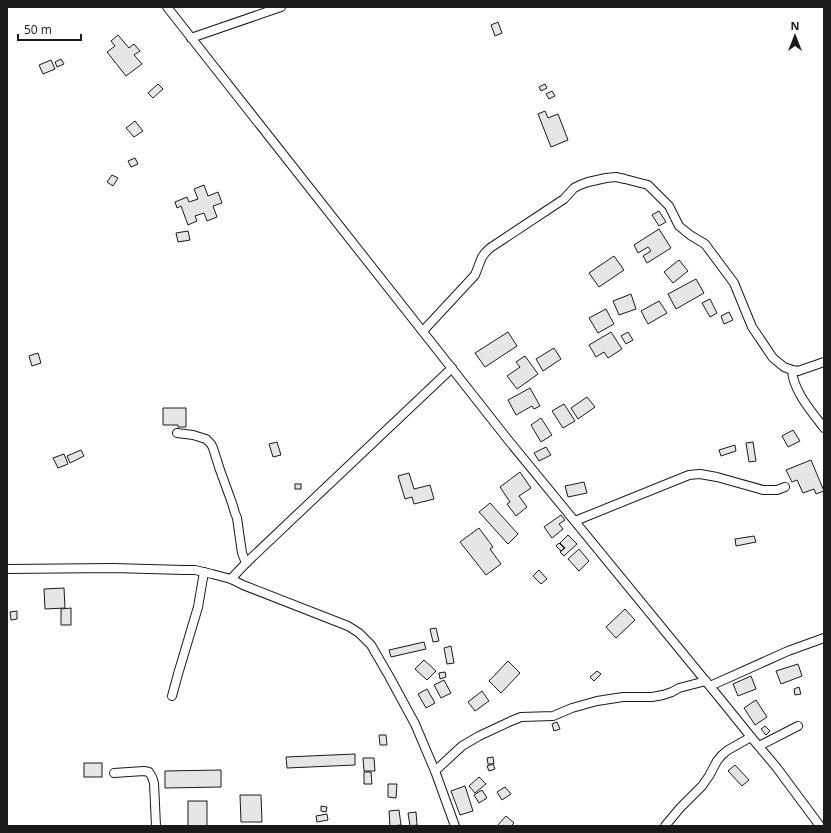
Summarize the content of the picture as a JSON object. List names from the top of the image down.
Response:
{
  "scale_bar": "50 m",
  "north": "top"
}
